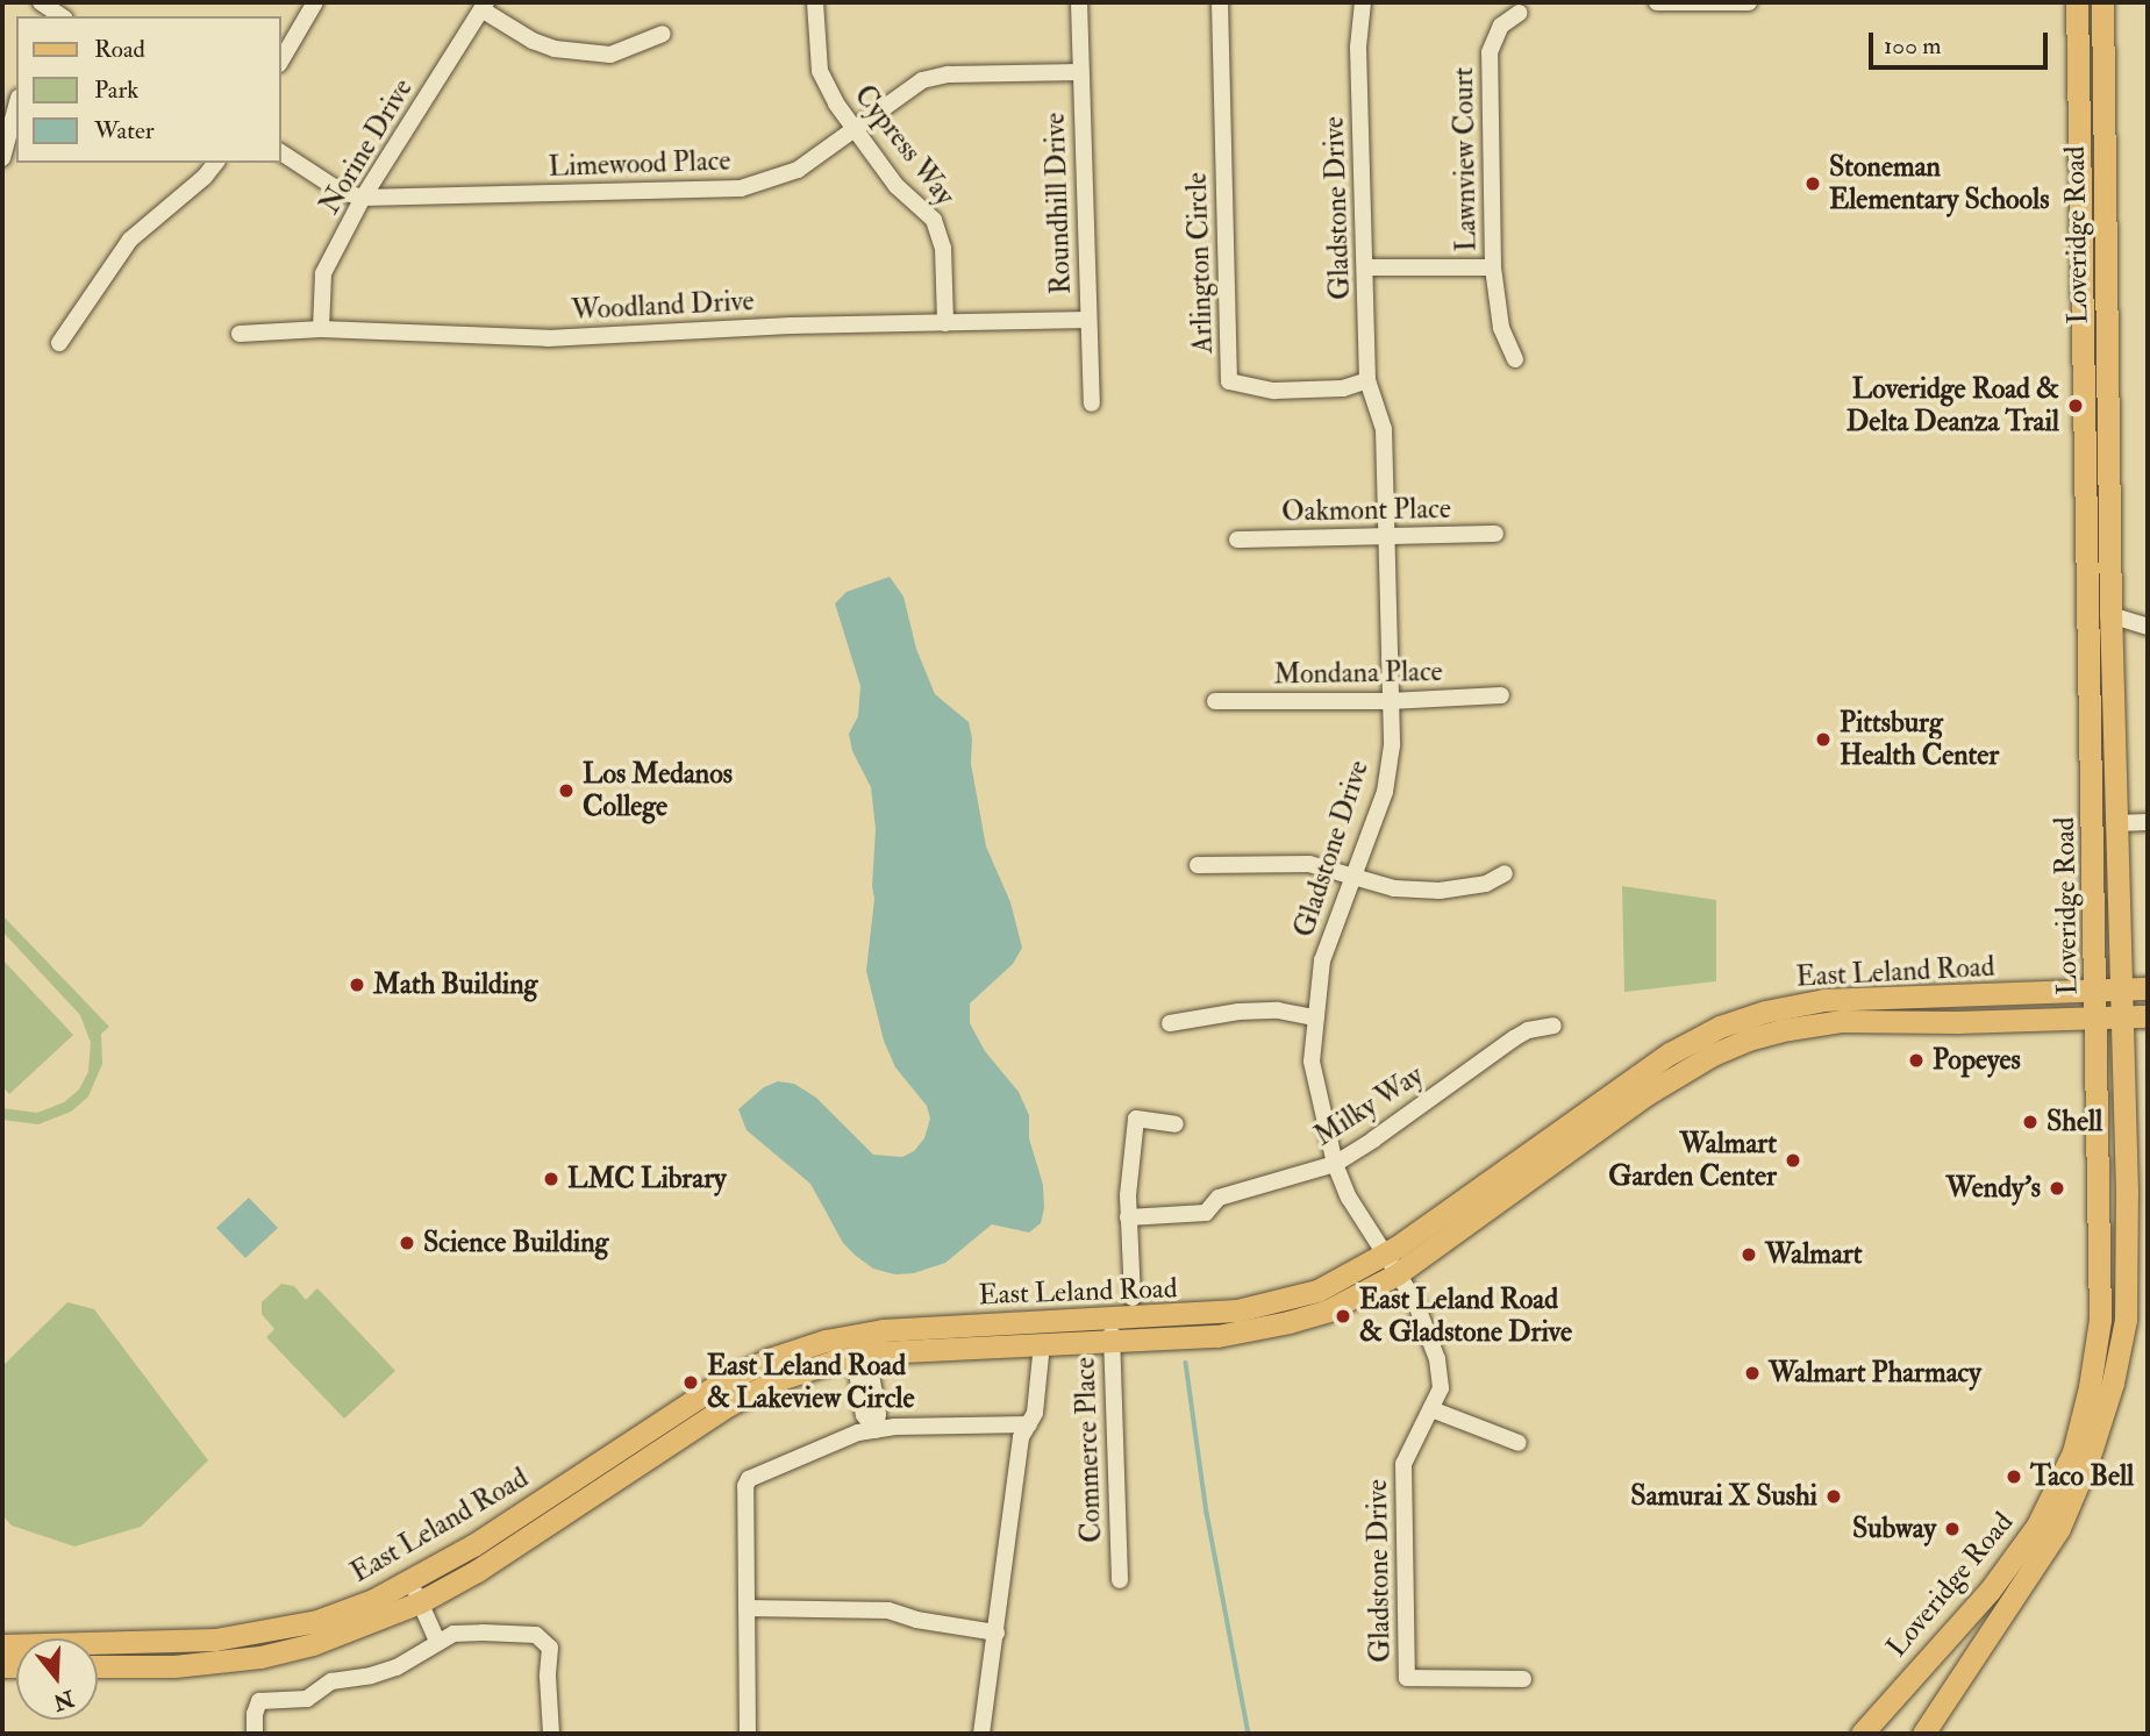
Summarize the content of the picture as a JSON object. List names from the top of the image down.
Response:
{
  "streets": {
    "main road": ["Loveridge Road", "East Leland Road"],
    "street": [
      "Cypress Way",
      "Norine Drive",
      "Lawnview Court",
      "Limewood Place",
      "Roundhill Drive",
      "Gladstone Drive",
      "Arlington Circle",
      "Woodland Drive",
      "Oakmont Place",
      "Mondana Place",
      "Milky Way",
      "Commerce Place"
    ]
  },
  "crossings": [
    ["Cypress Way", "Limewood Place"],
    ["Cypress Way", "Woodland Drive"],
    ["Norine Drive", "Limewood Place"],
    ["Norine Drive", "Woodland Drive"],
    ["Limewood Place", "Roundhill Drive"],
    ["Roundhill Drive", "Woodland Drive"],
    ["Gladstone Drive", "Arlington Circle"],
    ["Gladstone Drive", "Oakmont Place"],
    ["Gladstone Drive", "Mondana Place"],
    ["Gladstone Drive", "East Leland Road"],
    ["Gladstone Drive", "Milky Way"],
    ["Loveridge Road", "East Leland Road"],
    ["East Leland Road", "Commerce Place"]
  ],
  "places": [
    "Stoneman Elementary Schools",
    "Loveridge Road & Delta Deanza Trail",
    "Pittsburg Health Center",
    "Los Medanos College",
    "Math Building",
    "Popeyes",
    "Shell",
    "Walmart Garden Center",
    "LMC Library",
    "Wendy's",
    "Science Building",
    "Walmart",
    "East Leland Road & Gladstone Drive",
    "Walmart Pharmacy",
    "East Leland Road & Lakeview Circle",
    "Taco Bell",
    "Samurai X Sushi",
    "Subway"
  ],
  "legend": ["Road", "Park", "Water"],
  "scale_bar": "100 m",
  "north": "bottom"
}
